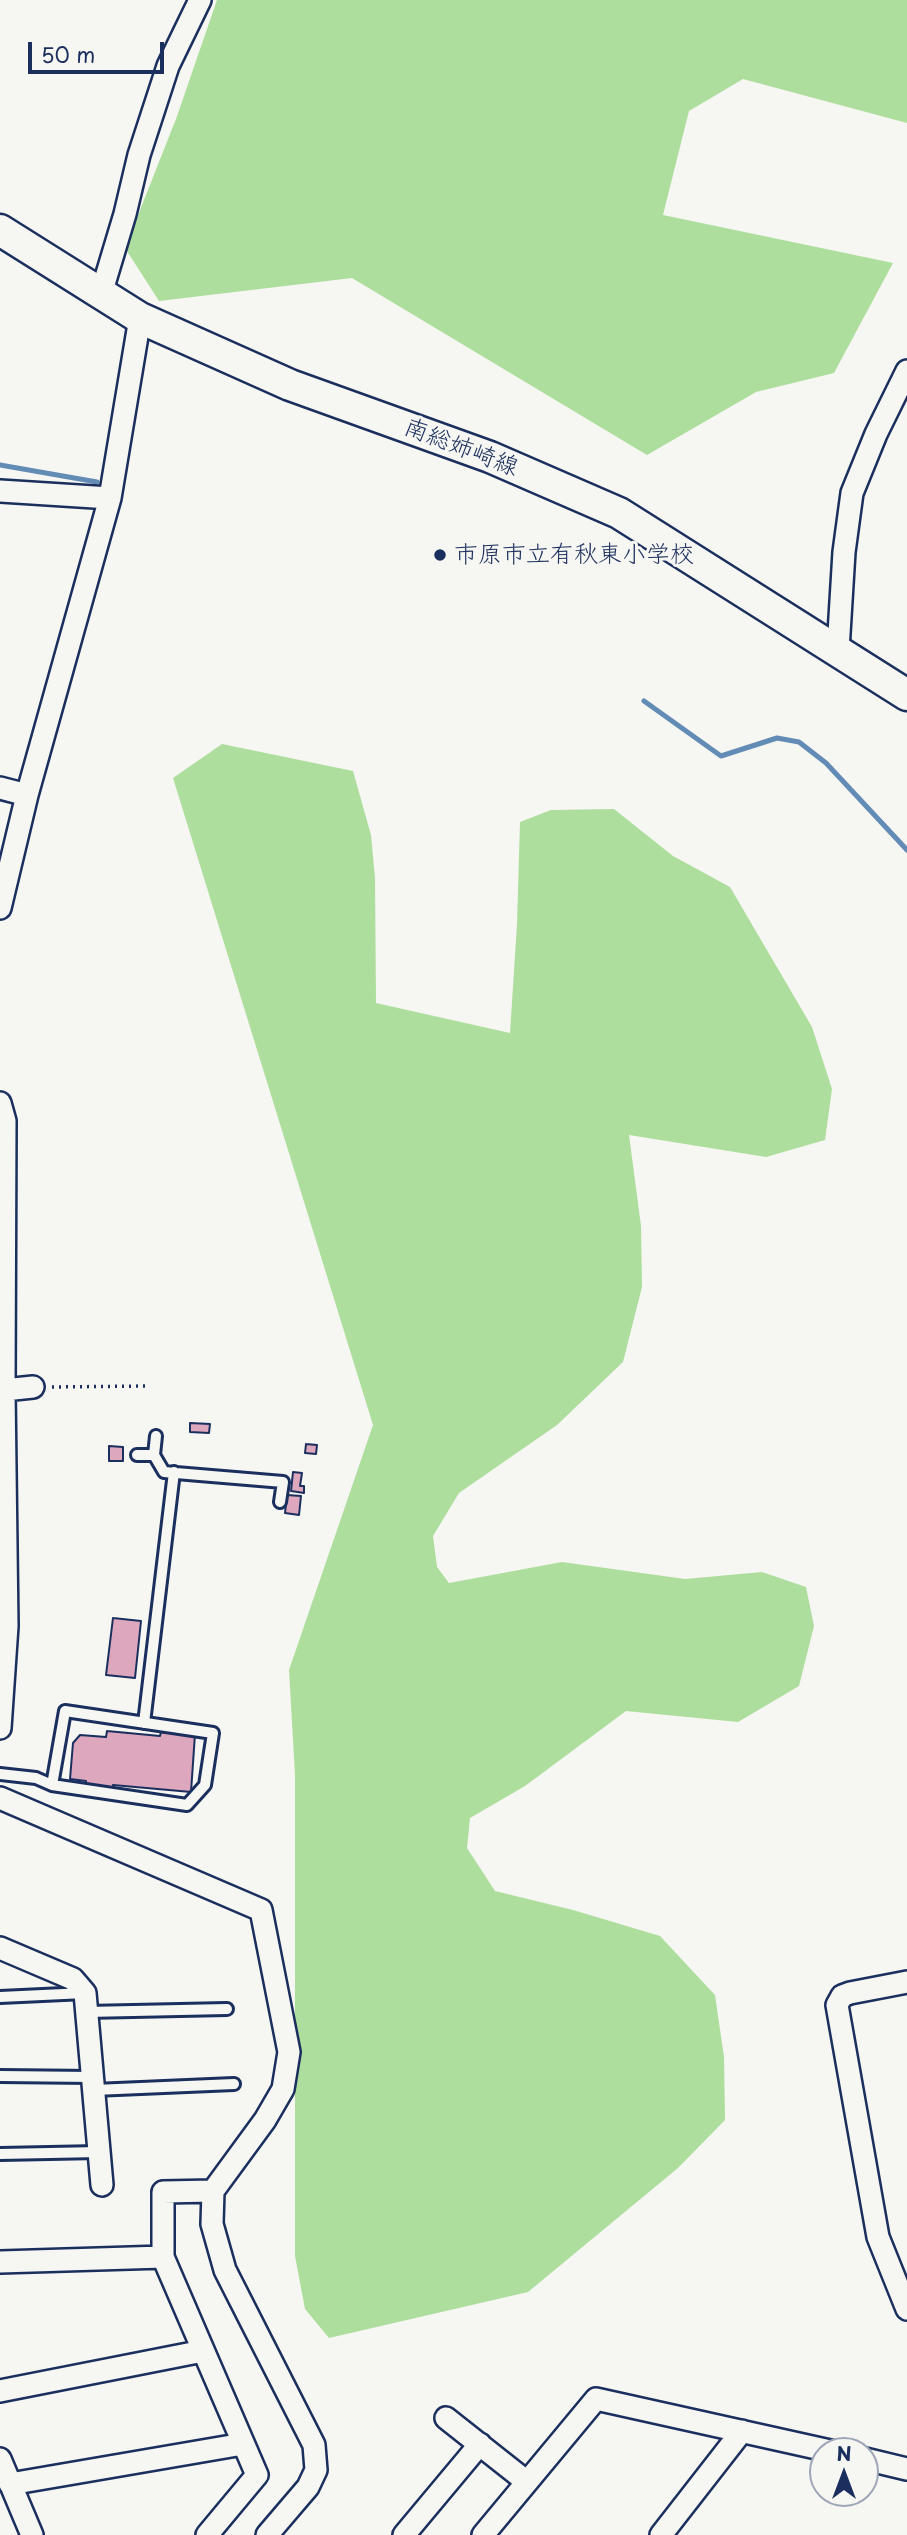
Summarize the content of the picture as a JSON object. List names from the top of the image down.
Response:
{
  "streets": {
    "main road": ["南総姉崎線"]
  },
  "places": ["市原市立有秋東小学校"],
  "scale_bar": "50 m",
  "north": "top"
}
